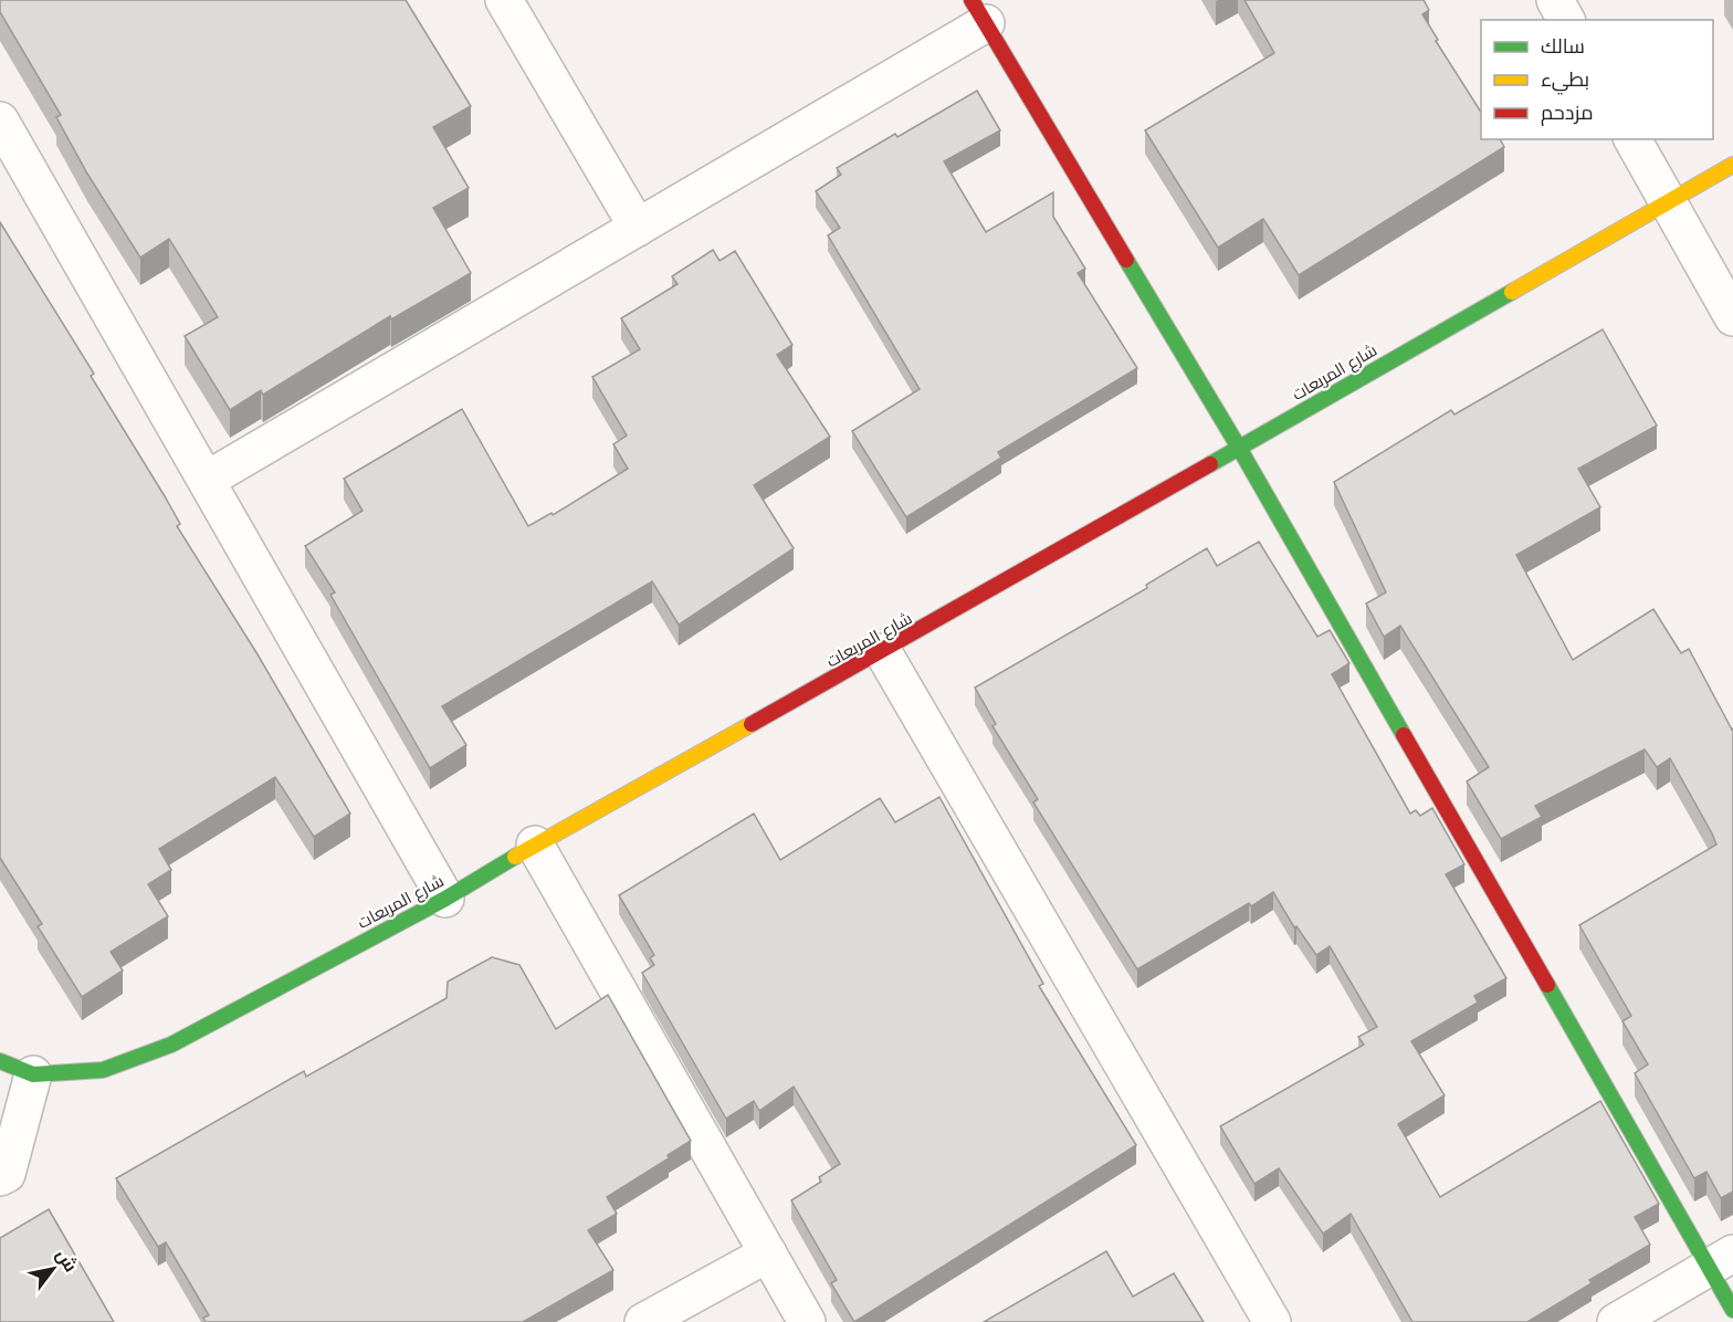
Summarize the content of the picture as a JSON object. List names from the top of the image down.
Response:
{
  "streets": {
    "street": ["شارع المربعات"]
  },
  "legend": ["سالك", "بطيء", "مزدحم"],
  "north": "top right"
}
